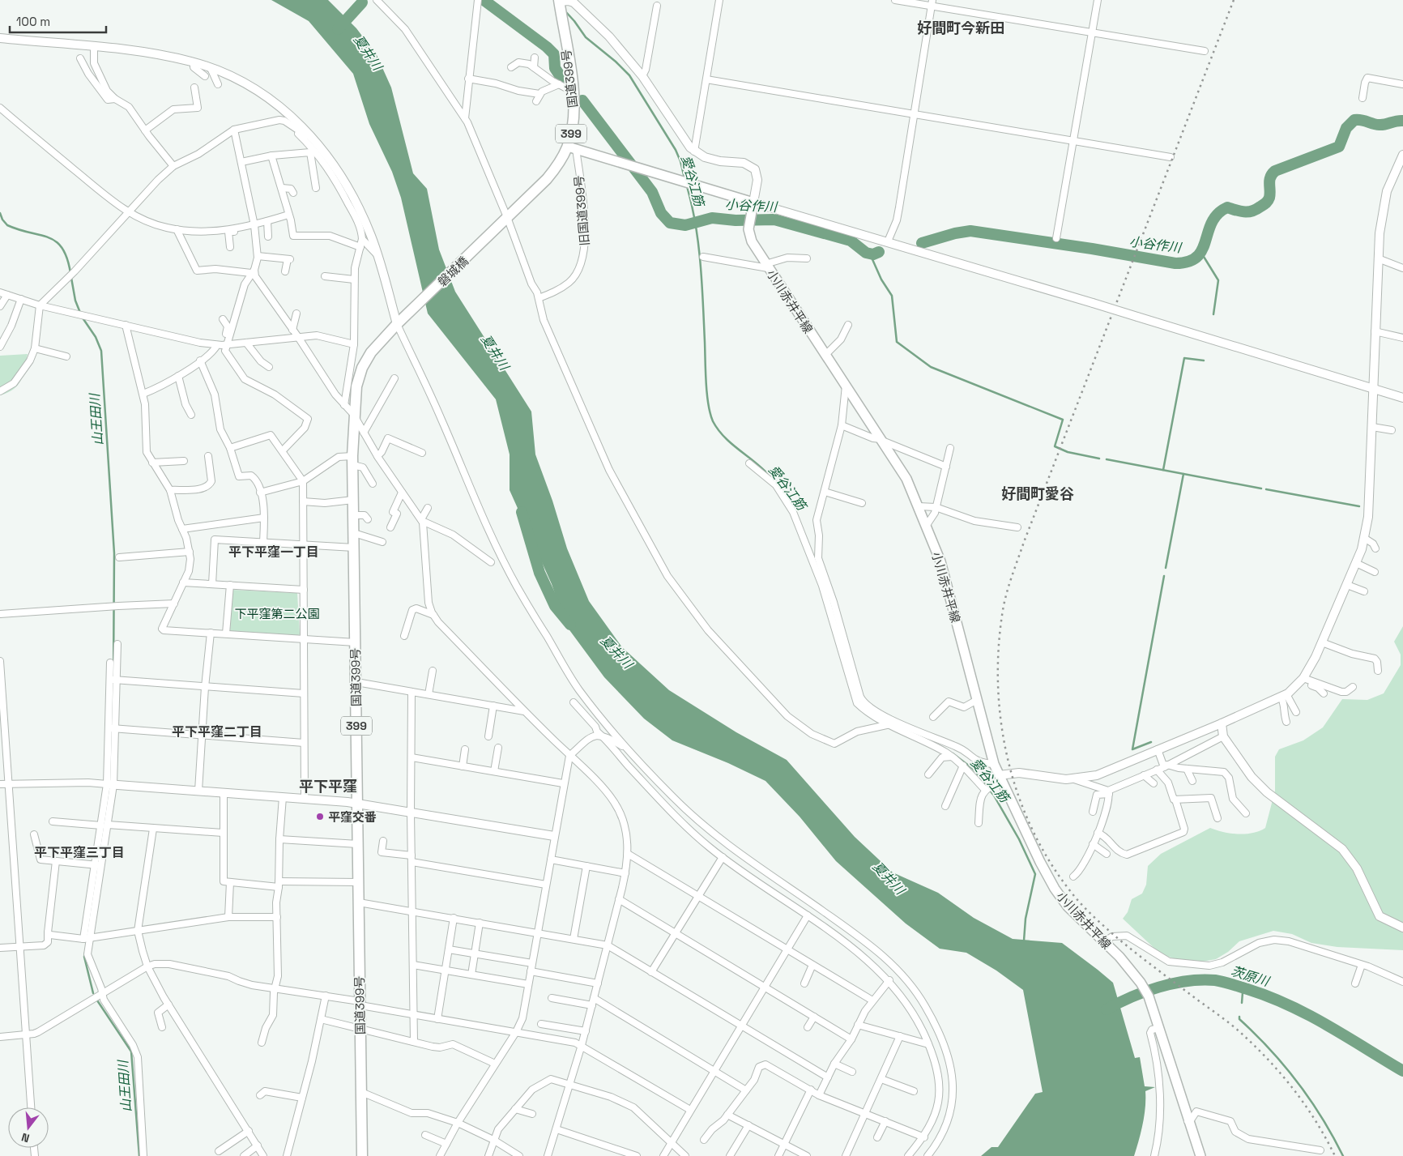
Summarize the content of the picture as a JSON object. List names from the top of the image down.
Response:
{
  "streets": {
    "highway": ["国道399号", "399", "磐城橋"],
    "main road": ["小川赤井平線"],
    "street": ["旧国道399号"]
  },
  "crossings": [
    ["国道399号", "旧国道399号"],
    ["国道399号", "磐城橋"]
  ],
  "districts": [
    "好間町今新田",
    "好間町愛谷",
    "平下平窪一丁目",
    "平下平窪二丁目",
    "平下平窪",
    "平下平窪三丁目"
  ],
  "water": [
    "夏井川",
    "愛谷江筋",
    "小谷作川",
    "山王田川",
    "茨原川"
  ],
  "parks": ["下平窪第二公園"],
  "places": ["平窪交番"],
  "scale_bar": "100 m",
  "north": "bottom"
}
